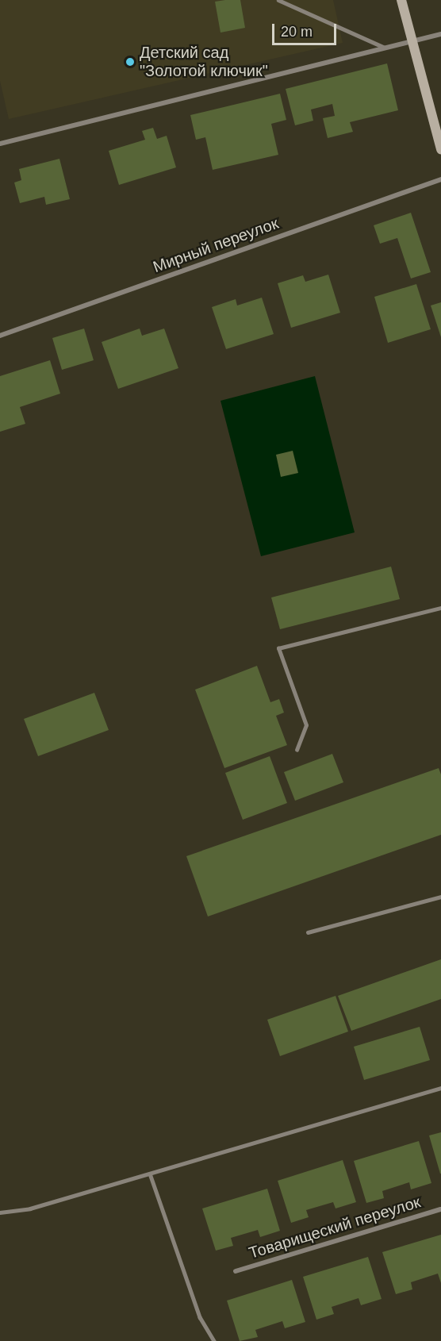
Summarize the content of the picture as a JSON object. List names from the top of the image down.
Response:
{
  "streets": {
    "street": ["Мирный переулок", "Товарищеский переулок"]
  },
  "places": ["Детский сад \"Золотой ключик\""],
  "scale_bar": "20 m"
}
